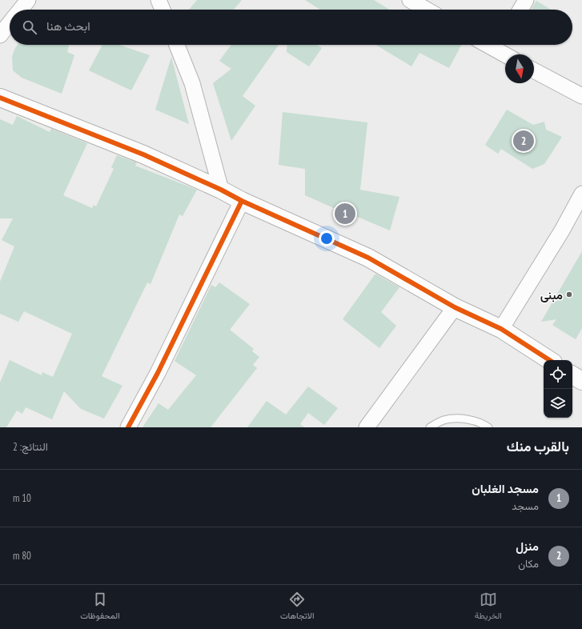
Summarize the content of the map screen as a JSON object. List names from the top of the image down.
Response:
{
  "places": ["مبنى"],
  "north": "bottom",
  "page": {
    "search": "ابحث هنا",
    "pins": ["2", "1"],
    "heading": ["بالقرب منك", "النتائج: 2"],
    "list": [
      {
        "mark": "1",
        "name": "مسجد الغلبان",
        "note": "مسجد",
        "value": "10 m"
      },
      {
        "mark": "2",
        "name": "منزل",
        "note": "مكان",
        "value": "80 m"
      }
    ],
    "nav": ["الخريطة", "الاتجاهات", "المحفوظات"]
  }
}
